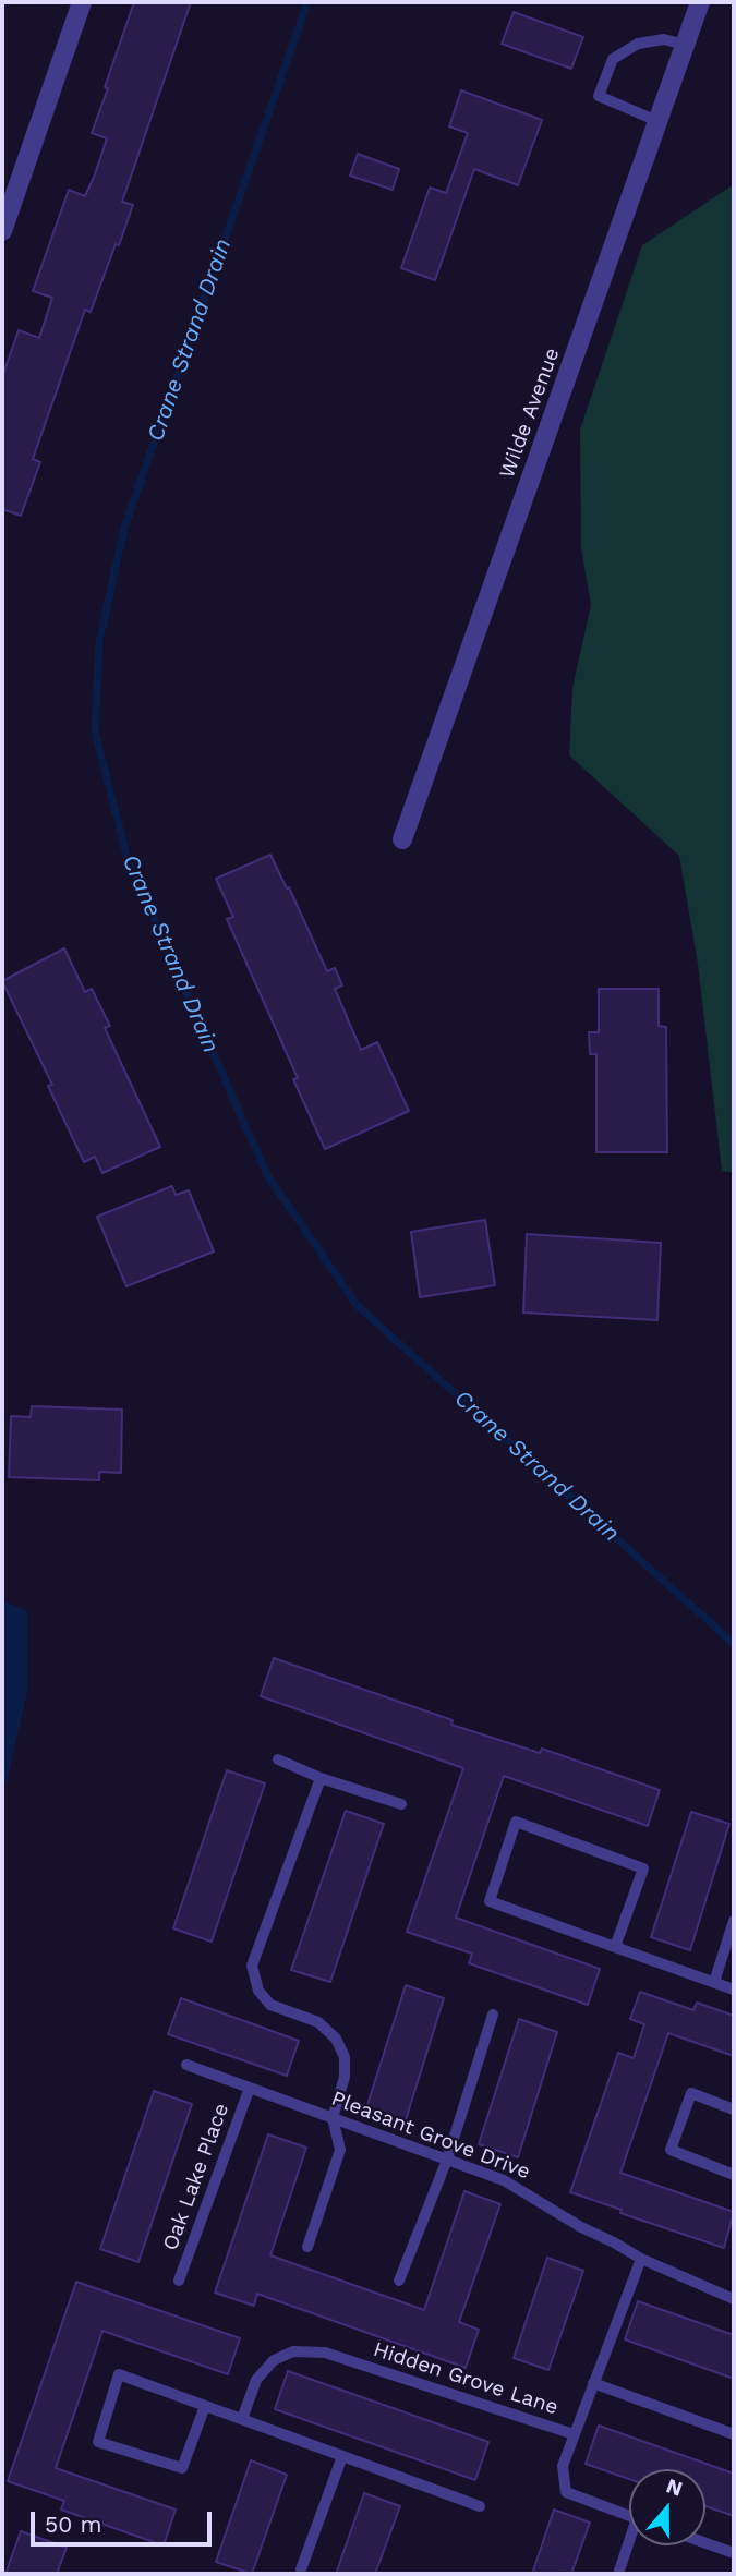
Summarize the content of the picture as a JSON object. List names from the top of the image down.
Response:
{
  "streets": {
    "street": ["Wilde Avenue"],
    "lane": ["Pleasant Grove Drive", "Oak Lake Place", "Hidden Grove Lane"]
  },
  "crossings": [
    ["Pleasant Grove Drive", "Oak Lake Place"],
    ["Pleasant Grove Drive", "Hidden Grove Lane"]
  ],
  "water": ["Crane Strand Drain"],
  "scale_bar": "50 m",
  "north": "top"
}
